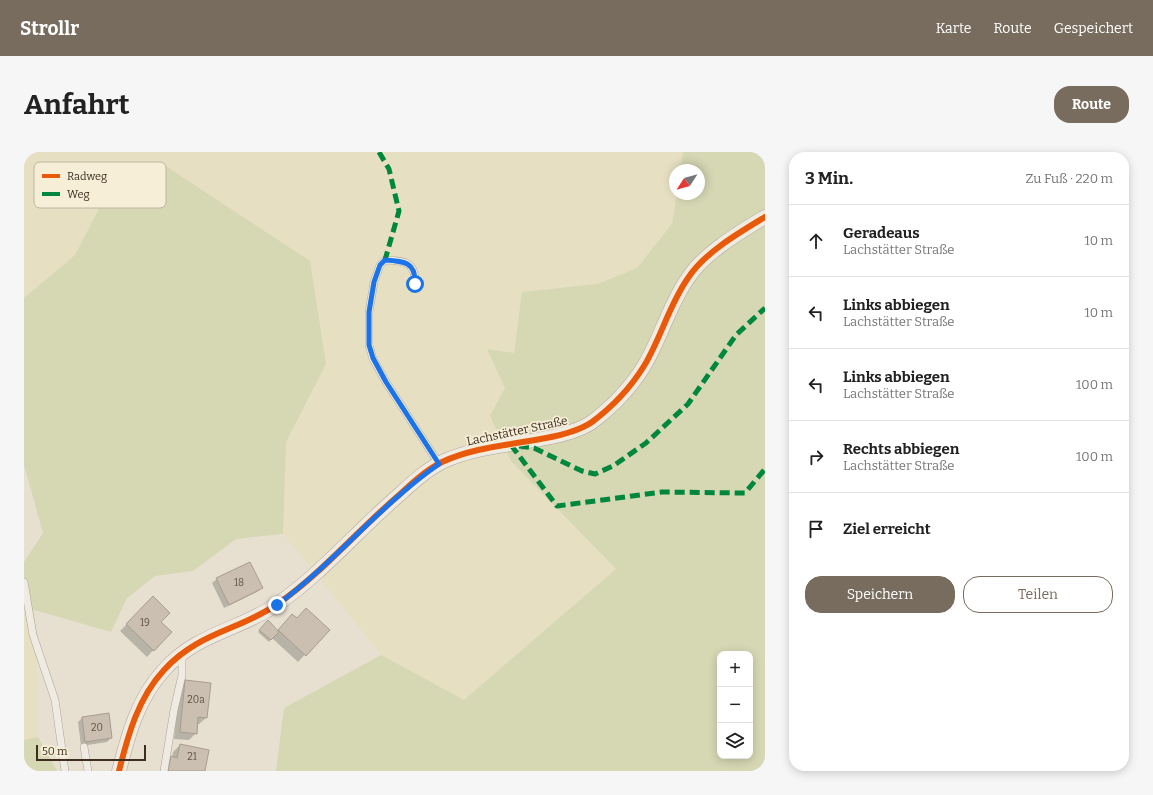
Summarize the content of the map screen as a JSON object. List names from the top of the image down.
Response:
{
  "streets": {
    "street": ["Lachstätter Straße"]
  },
  "house_numbers": [
    "18",
    "19",
    "20a",
    "20",
    "21"
  ],
  "legend": ["Radweg", "Weg"],
  "scale_bar": "50 m",
  "north": "bottom left",
  "page": {
    "header": "Strollr",
    "nav": ["Karte", "Route", "Gespeichert"],
    "buttons": [
      "Route",
      ["Speichern", "Teilen"]
    ],
    "title": "Anfahrt",
    "heading": ["3 Min.", "Zu Fuß · 220 m"],
    "list": [
      ["Geradeaus", "Lachstätter Straße", "10 m"],
      ["Links abbiegen", "Lachstätter Straße", "10 m"],
      ["Links abbiegen", "Lachstätter Straße", "100 m"],
      ["Rechts abbiegen", "Lachstätter Straße", "100 m"],
      "Ziel erreicht"
    ],
    "map_buttons": ["+", "−"],
    "scale": "50 m"
  }
}
